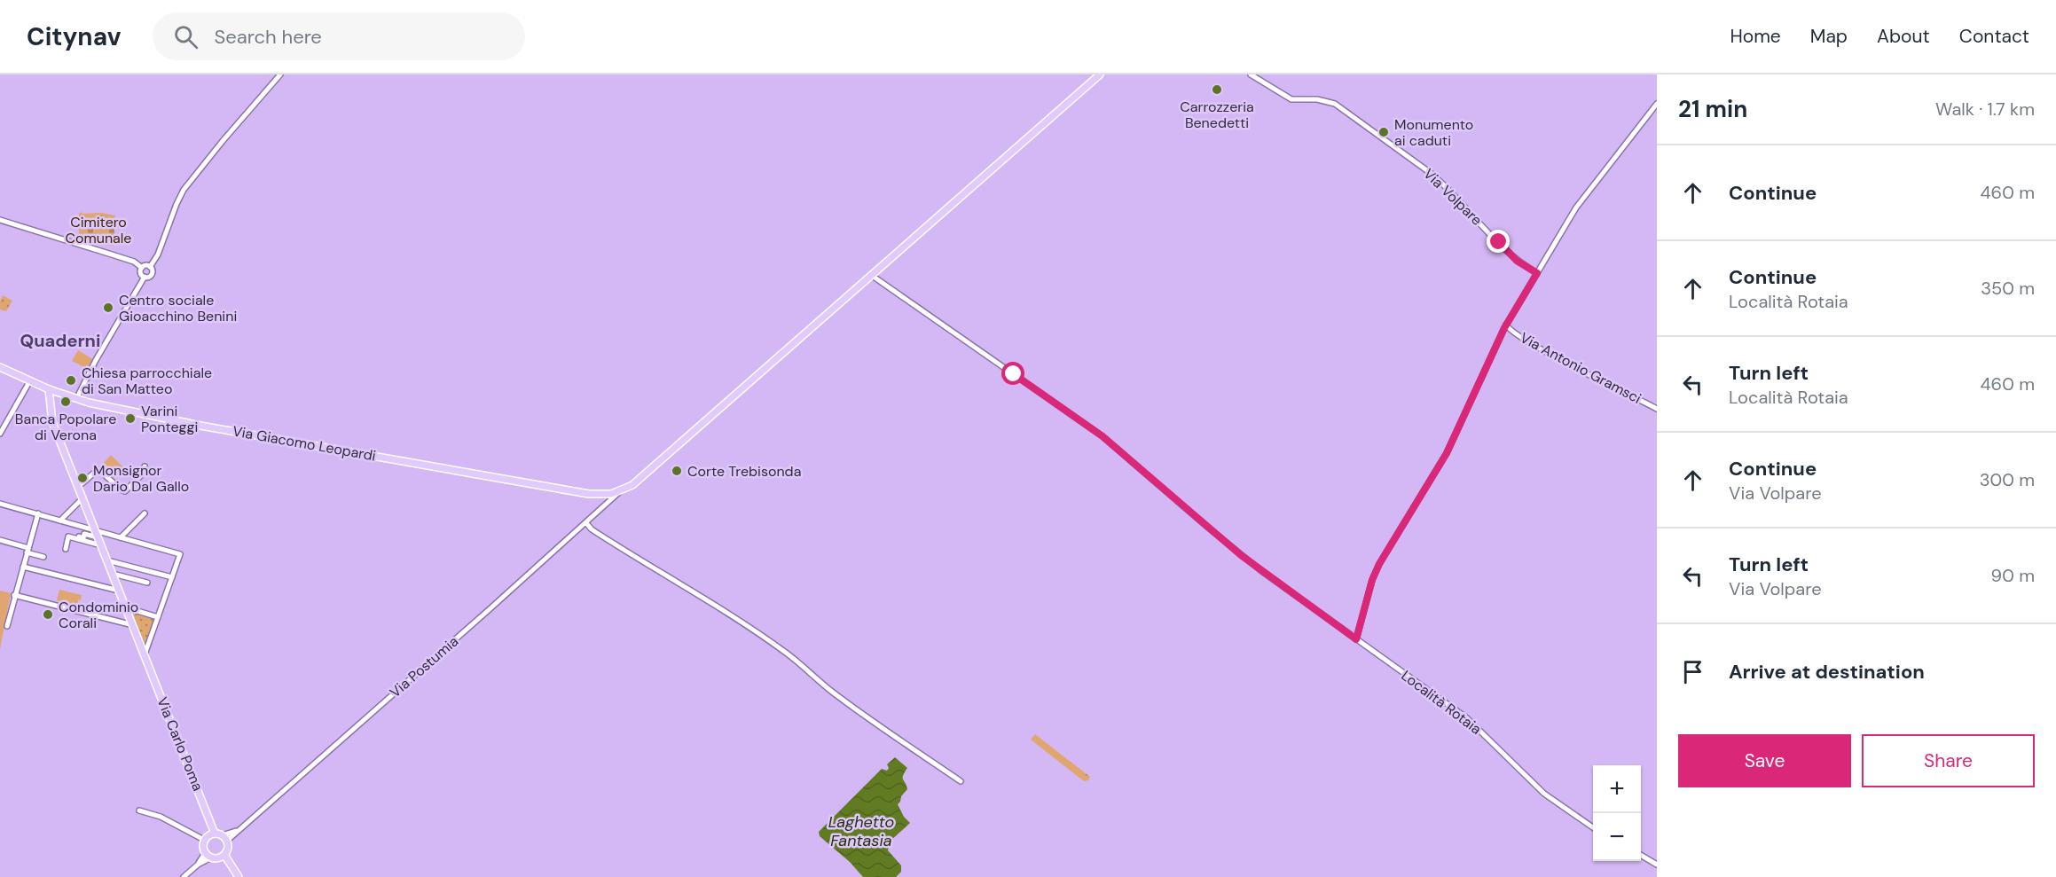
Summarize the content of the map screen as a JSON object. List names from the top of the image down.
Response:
{
  "streets": {
    "main road": ["Via Giacomo Leopardi", "Via Carlo Poma"],
    "street": [
      "Via Volpare",
      "Via Antonio Gramsci",
      "Via Postumia",
      "Località Rotaia"
    ]
  },
  "crossings": [
    ["Via Giacomo Leopardi", "Via Postumia"],
    ["Via Giacomo Leopardi", "Via Carlo Poma"],
    ["Via Postumia", "Via Carlo Poma"]
  ],
  "districts": ["Quaderni"],
  "water": ["Laghetto Fantasia"],
  "parks": ["Cimitero Comunale"],
  "places": [
    "Carrozzeria Benedetti",
    "Monumento ai caduti",
    "Centro sociale Gioacchino Benini",
    "Chiesa parrocchiale di San Matteo",
    "Banca Popolare di Verona",
    "Varini Ponteggi",
    "Corte Trebisonda",
    "Monsignor Dario Dal Gallo",
    "Condominio Corali"
  ],
  "page": {
    "header": "Citynav",
    "search": "Search here",
    "nav": [
      "Home",
      "Map",
      "About",
      "Contact"
    ],
    "heading": ["21 min", "Walk · 1.7 km"],
    "list": [
      ["Continue", "460 m"],
      ["Continue", "Località Rotaia", "350 m"],
      ["Turn left", "Località Rotaia", "460 m"],
      ["Continue", "Via Volpare", "300 m"],
      ["Turn left", "Via Volpare", "90 m"],
      "Arrive at destination"
    ],
    "buttons": ["Save", "Share"],
    "map_buttons": ["+", "−"]
  }
}
